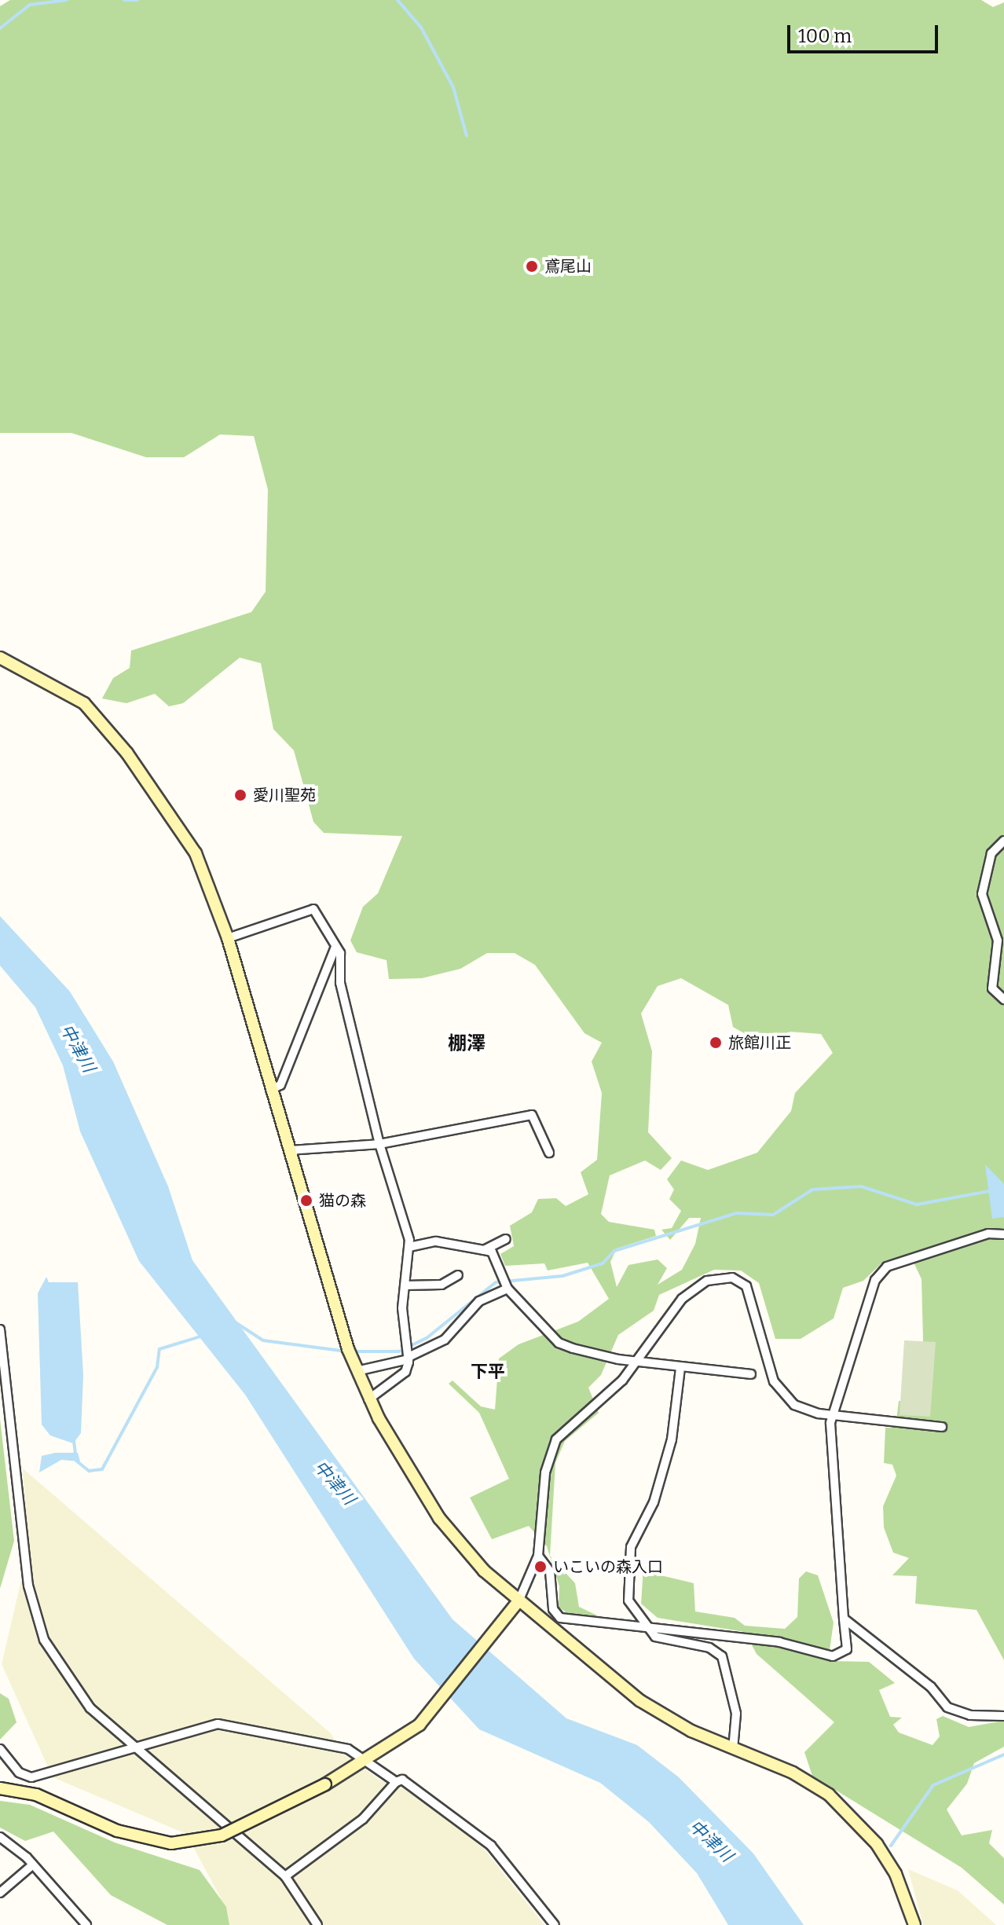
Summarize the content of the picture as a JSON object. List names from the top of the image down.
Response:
{
  "districts": ["棚澤", "下平"],
  "water": ["中津川"],
  "places": [
    "鳶尾山",
    "愛川聖苑",
    "旅館川正",
    "猫の森",
    "いこいの森入口"
  ],
  "scale_bar": "100 m"
}
